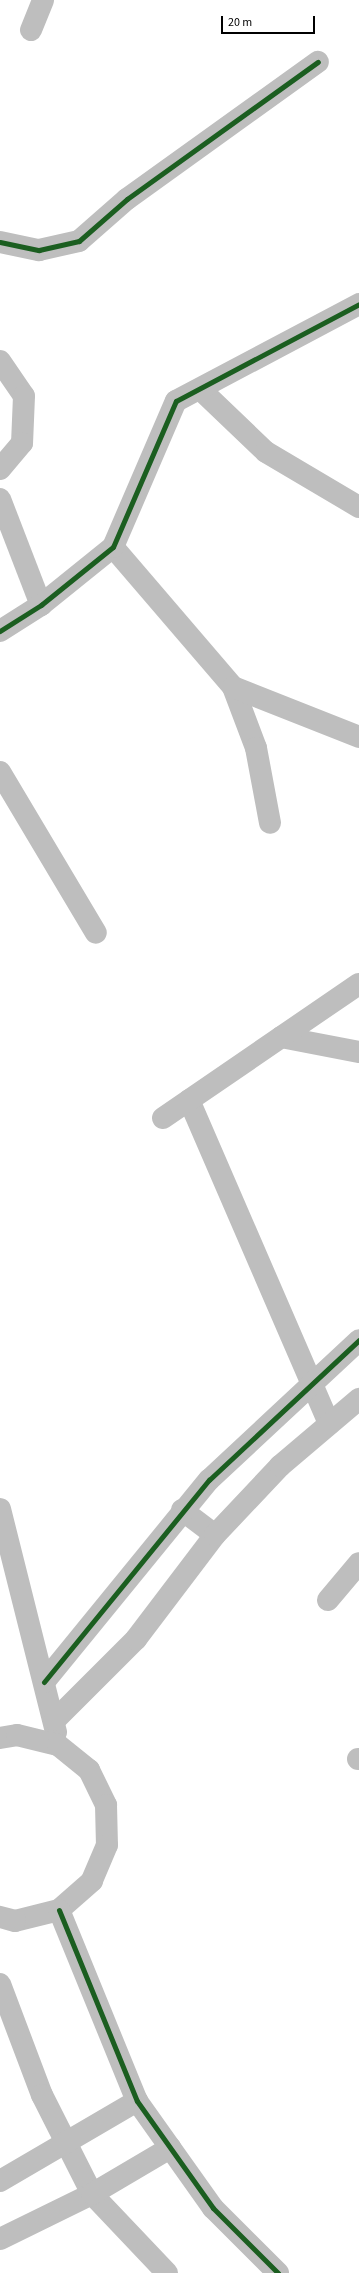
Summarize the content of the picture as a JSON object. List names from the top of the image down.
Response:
{
  "scale_bar": "20 m"
}
